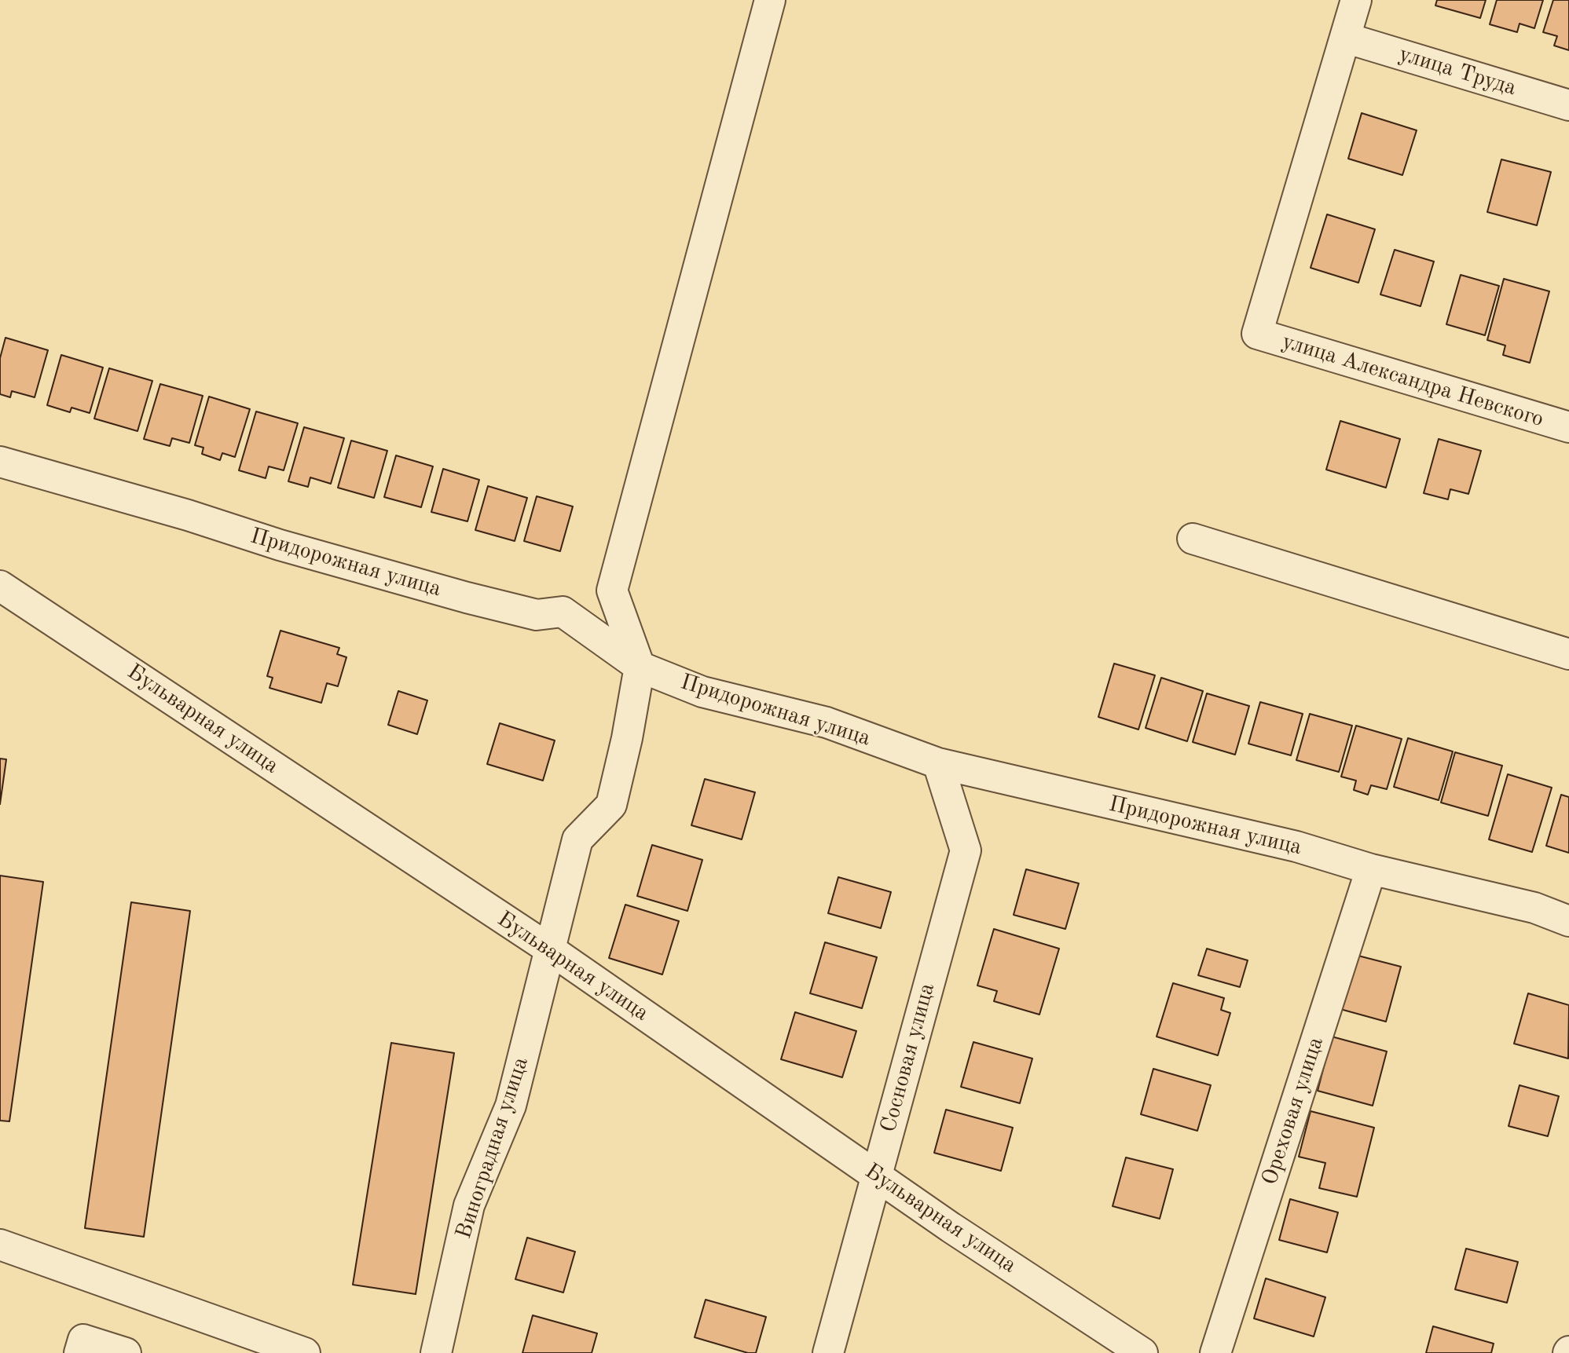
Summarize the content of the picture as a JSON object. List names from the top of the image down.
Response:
{
  "streets": {
    "street": [
      "улица Труда",
      "улица Александра Невского",
      "Придорожная улица",
      "Бульварная улица",
      "Сосновая улица",
      "Ореховая улица",
      "Виноградная улица"
    ]
  },
  "crossings": [
    ["улица Труда", "улица Александра Невского"],
    ["Придорожная улица", "Сосновая улица"],
    ["Придорожная улица", "Ореховая улица"],
    ["Придорожная улица", "Виноградная улица"],
    ["Бульварная улица", "Сосновая улица"],
    ["Бульварная улица", "Виноградная улица"]
  ]
}
